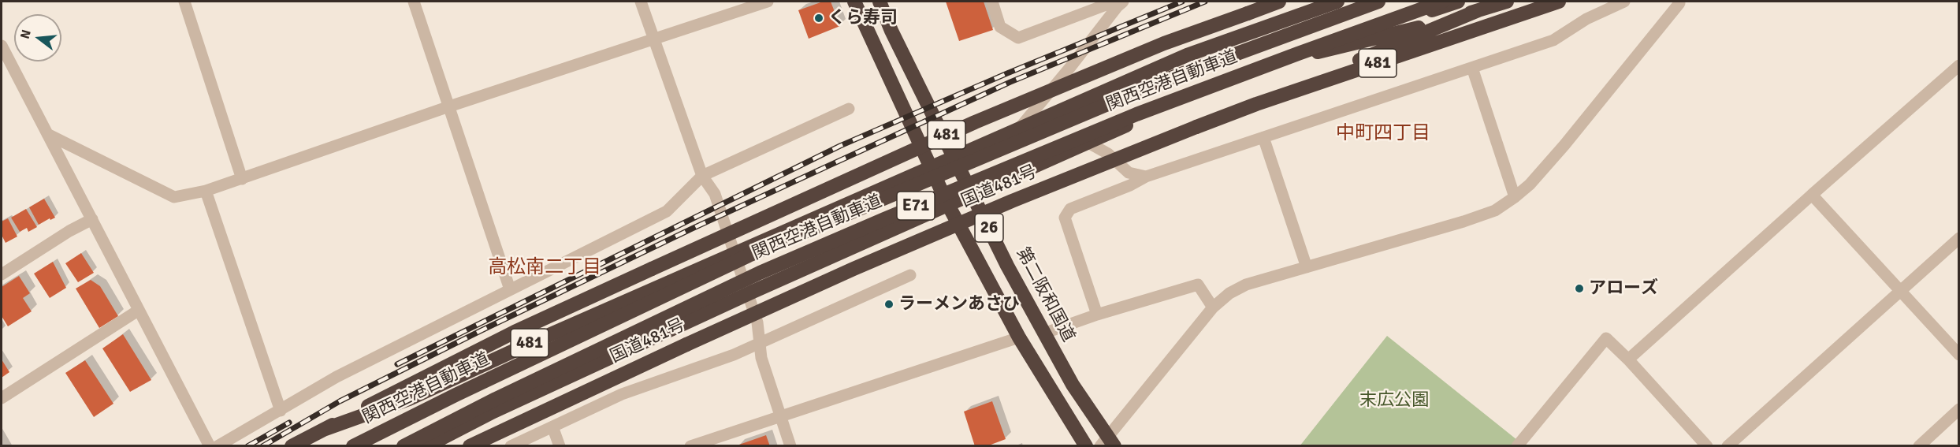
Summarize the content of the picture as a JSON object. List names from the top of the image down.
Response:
{
  "streets": {
    "highway": [
      "481",
      "関西空港自動車道",
      "国道481号",
      "E71",
      "26",
      "第二阪和国道"
    ]
  },
  "crossings": [
    ["481", "26"],
    ["481", "第二阪和国道"]
  ],
  "districts": ["中町四丁目", "高松南二丁目"],
  "parks": ["末広公園"],
  "places": ["くら寿司", "アローズ", "ラーメンあさひ"],
  "north": "left"
}
